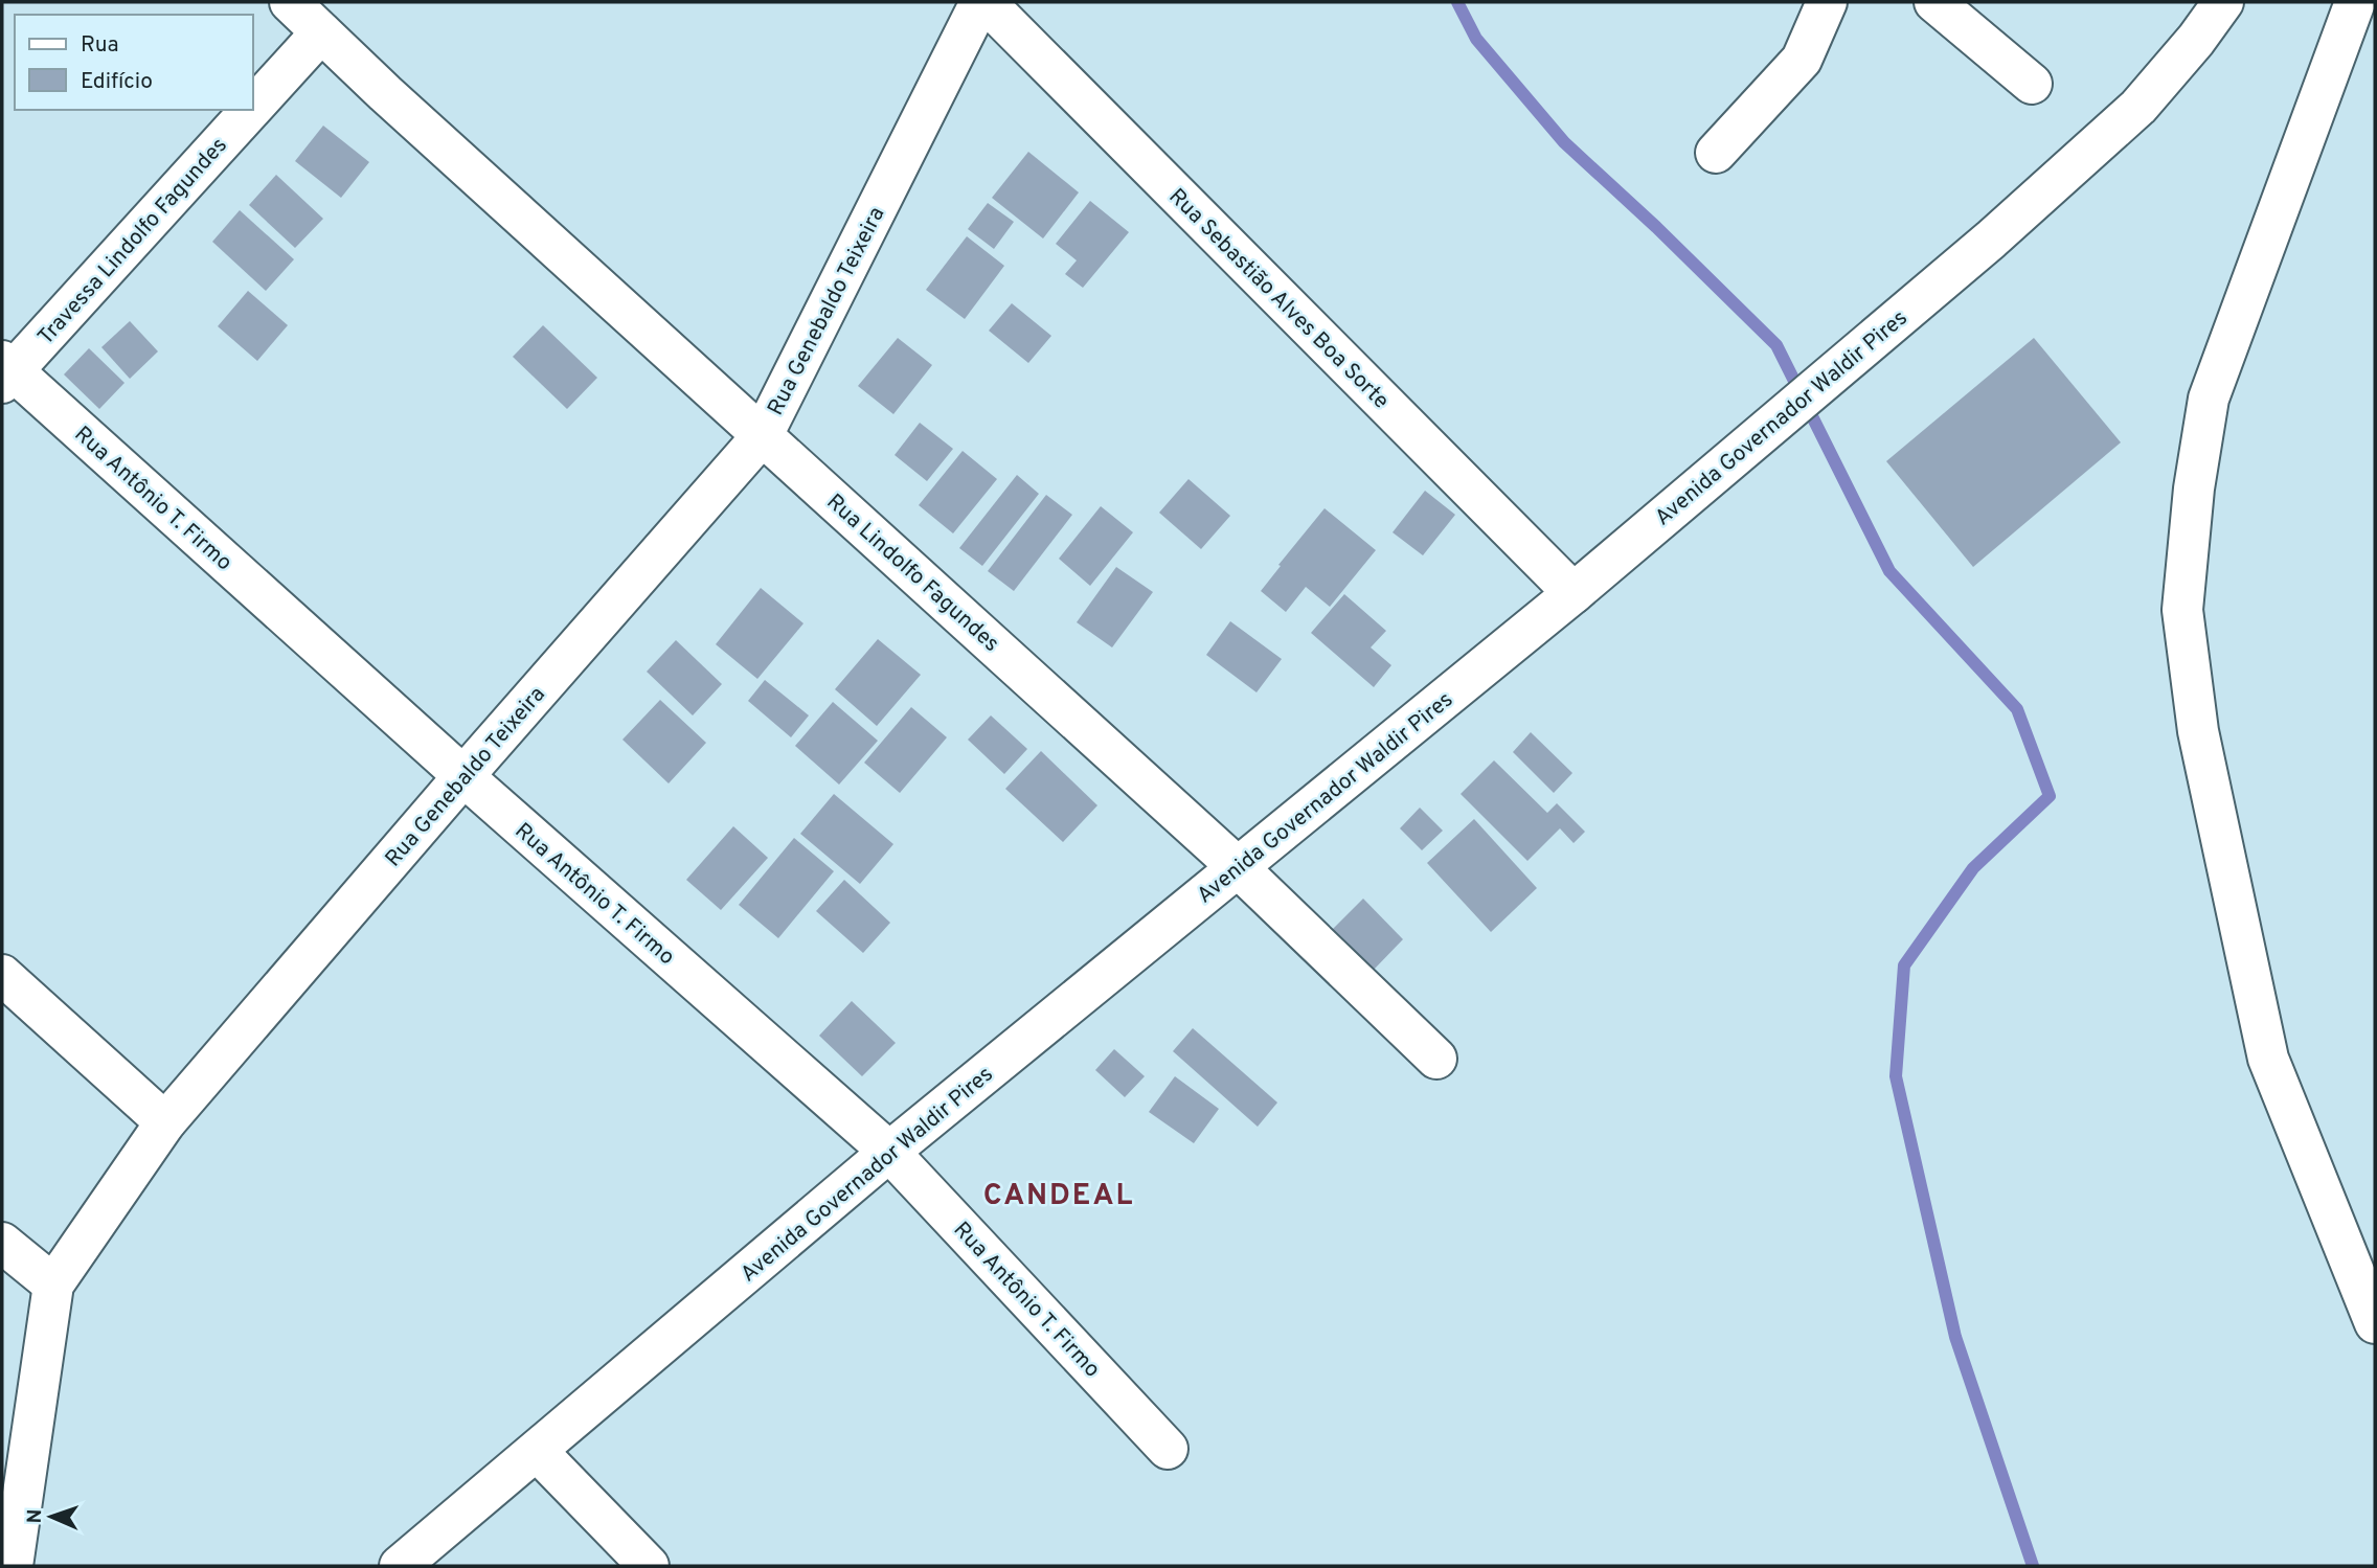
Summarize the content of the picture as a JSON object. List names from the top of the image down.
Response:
{
  "streets": {
    "street": [
      "Travessa Lindolfo Fagundes",
      "Rua Sebastião Alves Boa Sorte",
      "Rua Genebaldo Teixeira",
      "Avenida Governador Waldir Pires",
      "Rua Antônio T. Firmo",
      "Rua Lindolfo Fagundes"
    ]
  },
  "crossings": [
    ["Travessa Lindolfo Fagundes", "Rua Antônio T. Firmo"],
    ["Travessa Lindolfo Fagundes", "Rua Lindolfo Fagundes"],
    ["Rua Sebastião Alves Boa Sorte", "Rua Genebaldo Teixeira"],
    ["Rua Sebastião Alves Boa Sorte", "Avenida Governador Waldir Pires"],
    ["Rua Genebaldo Teixeira", "Rua Antônio T. Firmo"],
    ["Rua Genebaldo Teixeira", "Rua Lindolfo Fagundes"],
    ["Avenida Governador Waldir Pires", "Rua Antônio T. Firmo"],
    ["Avenida Governador Waldir Pires", "Rua Lindolfo Fagundes"]
  ],
  "districts": ["CANDEAL"],
  "legend": ["Rua", "Edifício"],
  "north": "left"
}
